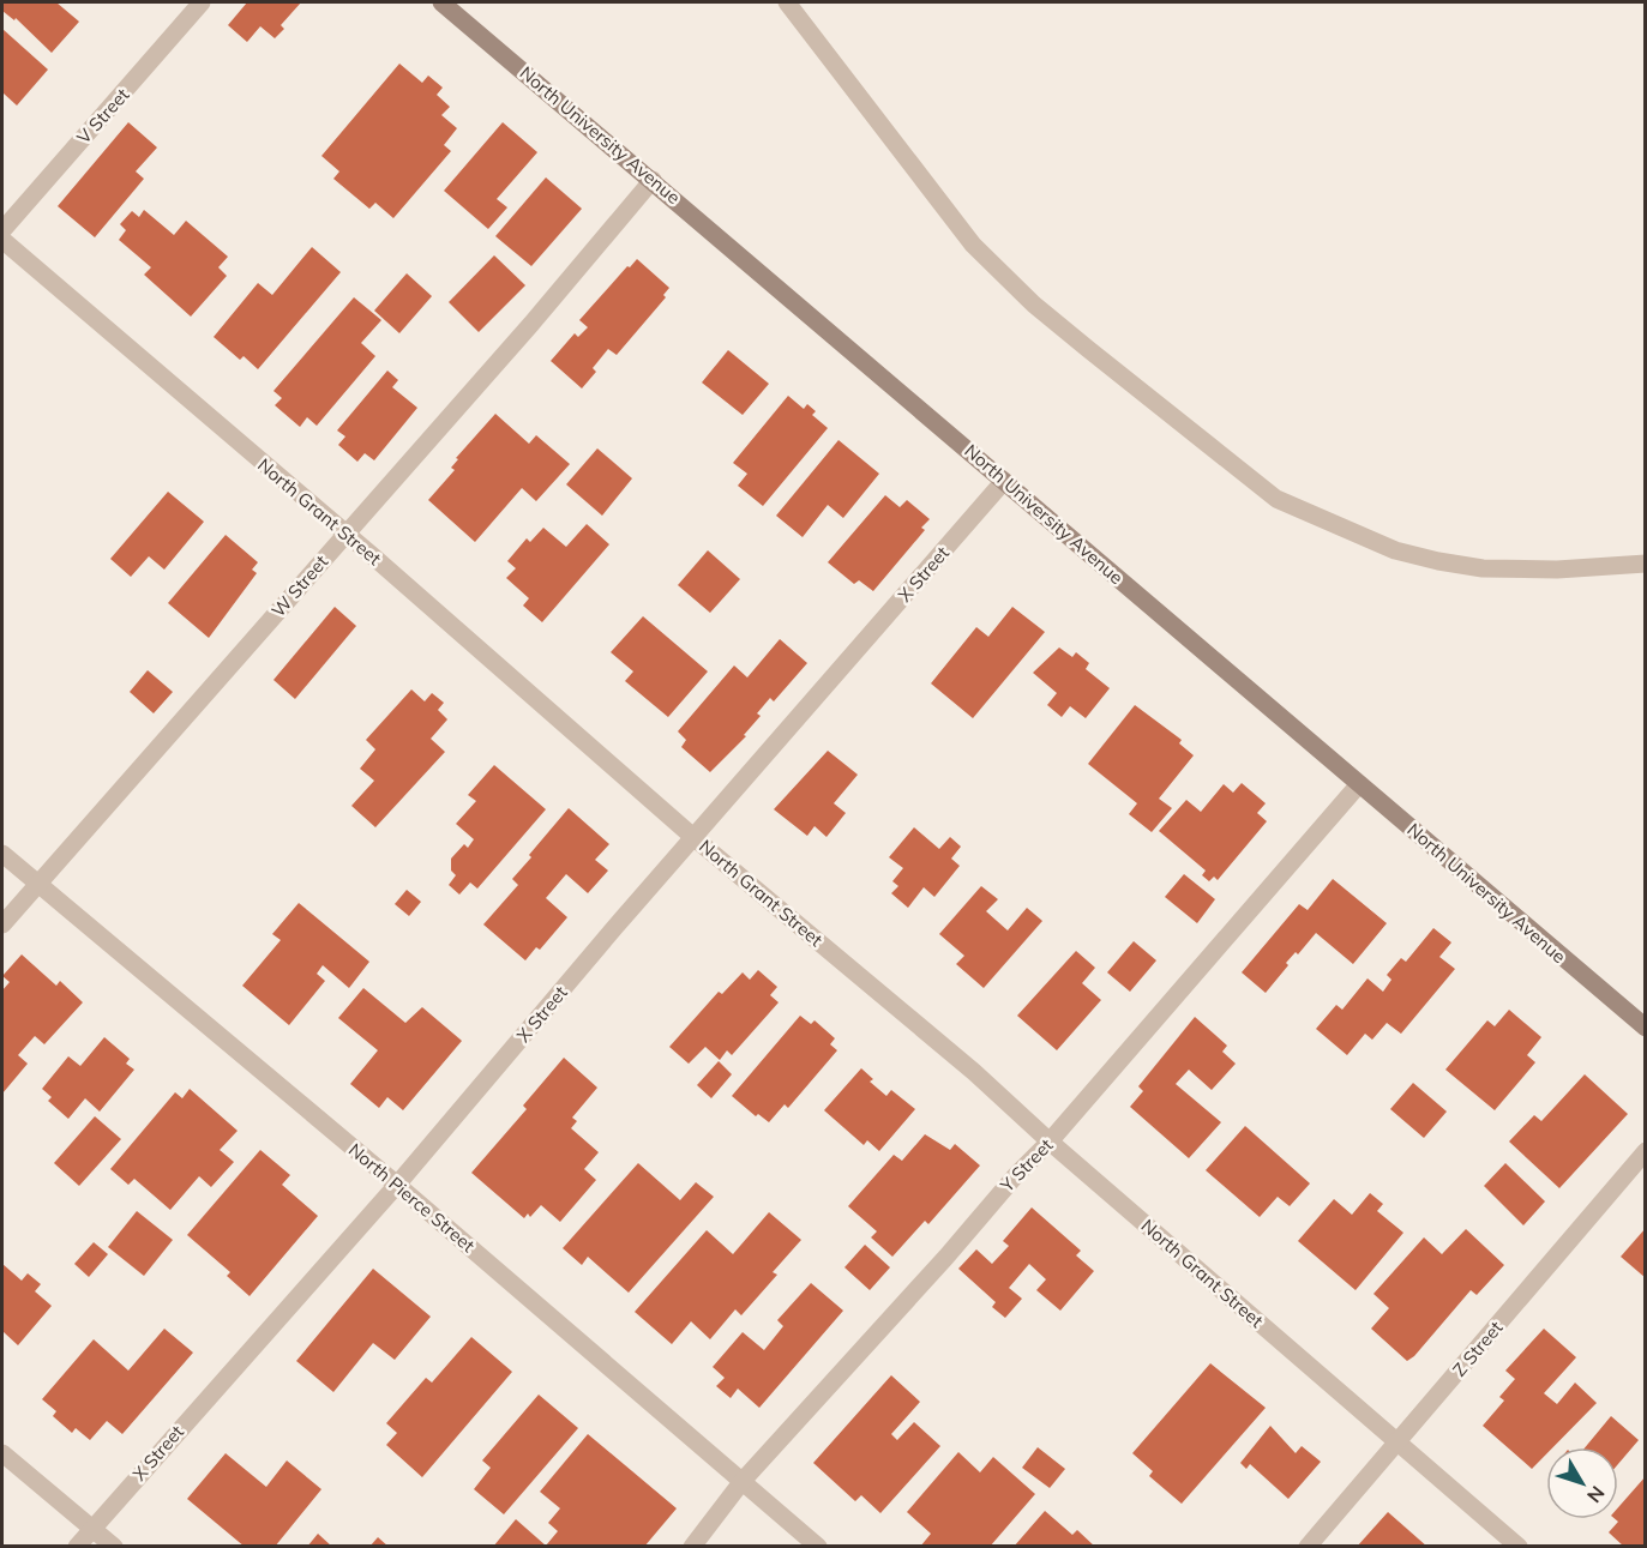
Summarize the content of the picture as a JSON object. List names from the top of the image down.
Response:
{
  "streets": {
    "street": [
      "V Street",
      "North University Avenue",
      "North Grant Street",
      "X Street",
      "W Street",
      "Y Street",
      "North Pierce Street",
      "Z Street"
    ]
  },
  "crossings": [
    ["North University Avenue", "X Street"],
    ["North University Avenue", "W Street"],
    ["North University Avenue", "Y Street"],
    ["North Grant Street", "X Street"],
    ["North Grant Street", "W Street"],
    ["North Grant Street", "Y Street"],
    ["North Grant Street", "Z Street"],
    ["X Street", "North Pierce Street"],
    ["W Street", "North Pierce Street"],
    ["Y Street", "North Pierce Street"]
  ],
  "north": "bottom right"
}
